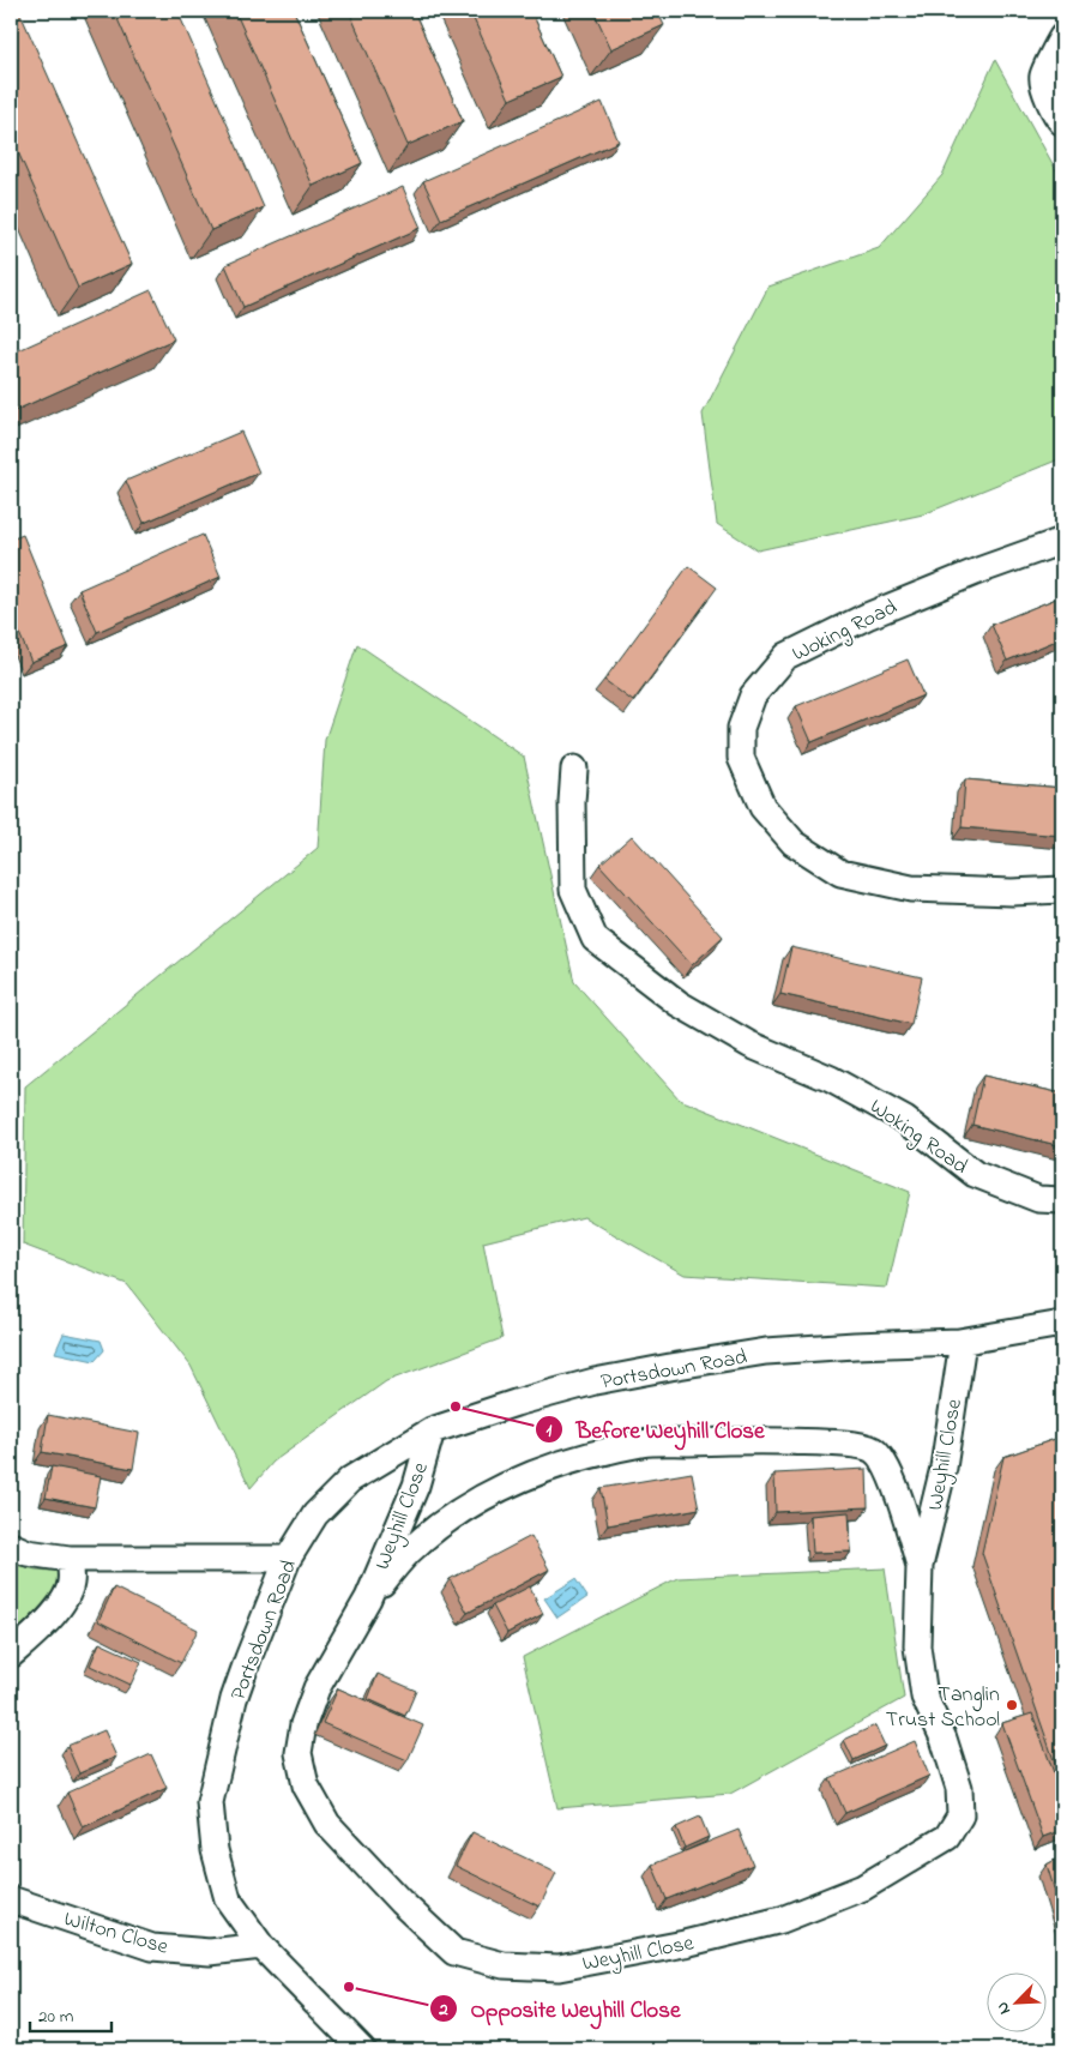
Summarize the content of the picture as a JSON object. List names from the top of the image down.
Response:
{
  "streets": {
    "street": [
      "Woking Road",
      "Portsdown Road",
      "Weyhill Close",
      "Wilton Close"
    ]
  },
  "crossings": [
    ["Portsdown Road", "Weyhill Close"],
    ["Portsdown Road", "Wilton Close"]
  ],
  "places": ["Before Weyhill Close", "Tanglin Trust School", "Opposite Weyhill Close"],
  "scale_bar": "20 m",
  "north": "bottom left"
}
